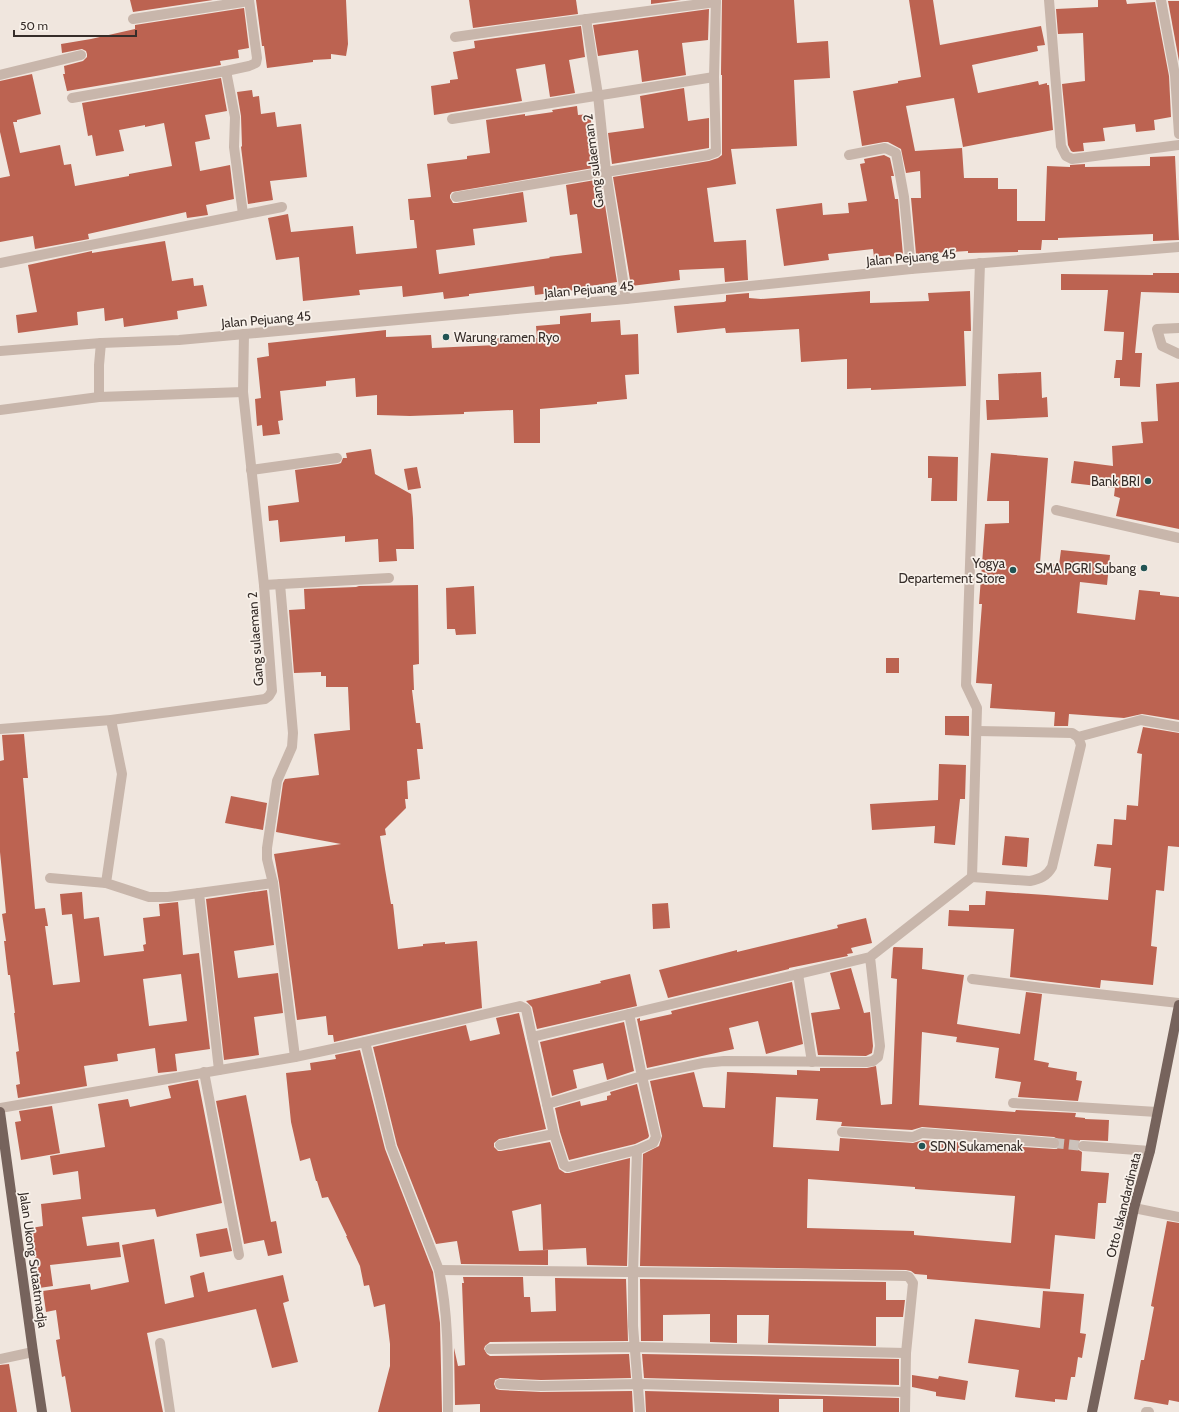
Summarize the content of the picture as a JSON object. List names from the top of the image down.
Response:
{
  "streets": {
    "main road": ["Otto Iskandardinata", "Jalan Ukong Sutaatmadja"],
    "street": ["Gang sulaeman 2", "Jalan Pejuang 45"]
  },
  "crossings": [
    ["Gang sulaeman 2", "Jalan Pejuang 45"]
  ],
  "places": [
    "Warung ramen Ryo",
    "Bank BRI",
    "SMA PGRI Subang",
    "Yogya Departement Store",
    "SDN Sukamenak"
  ],
  "scale_bar": "50 m"
}
